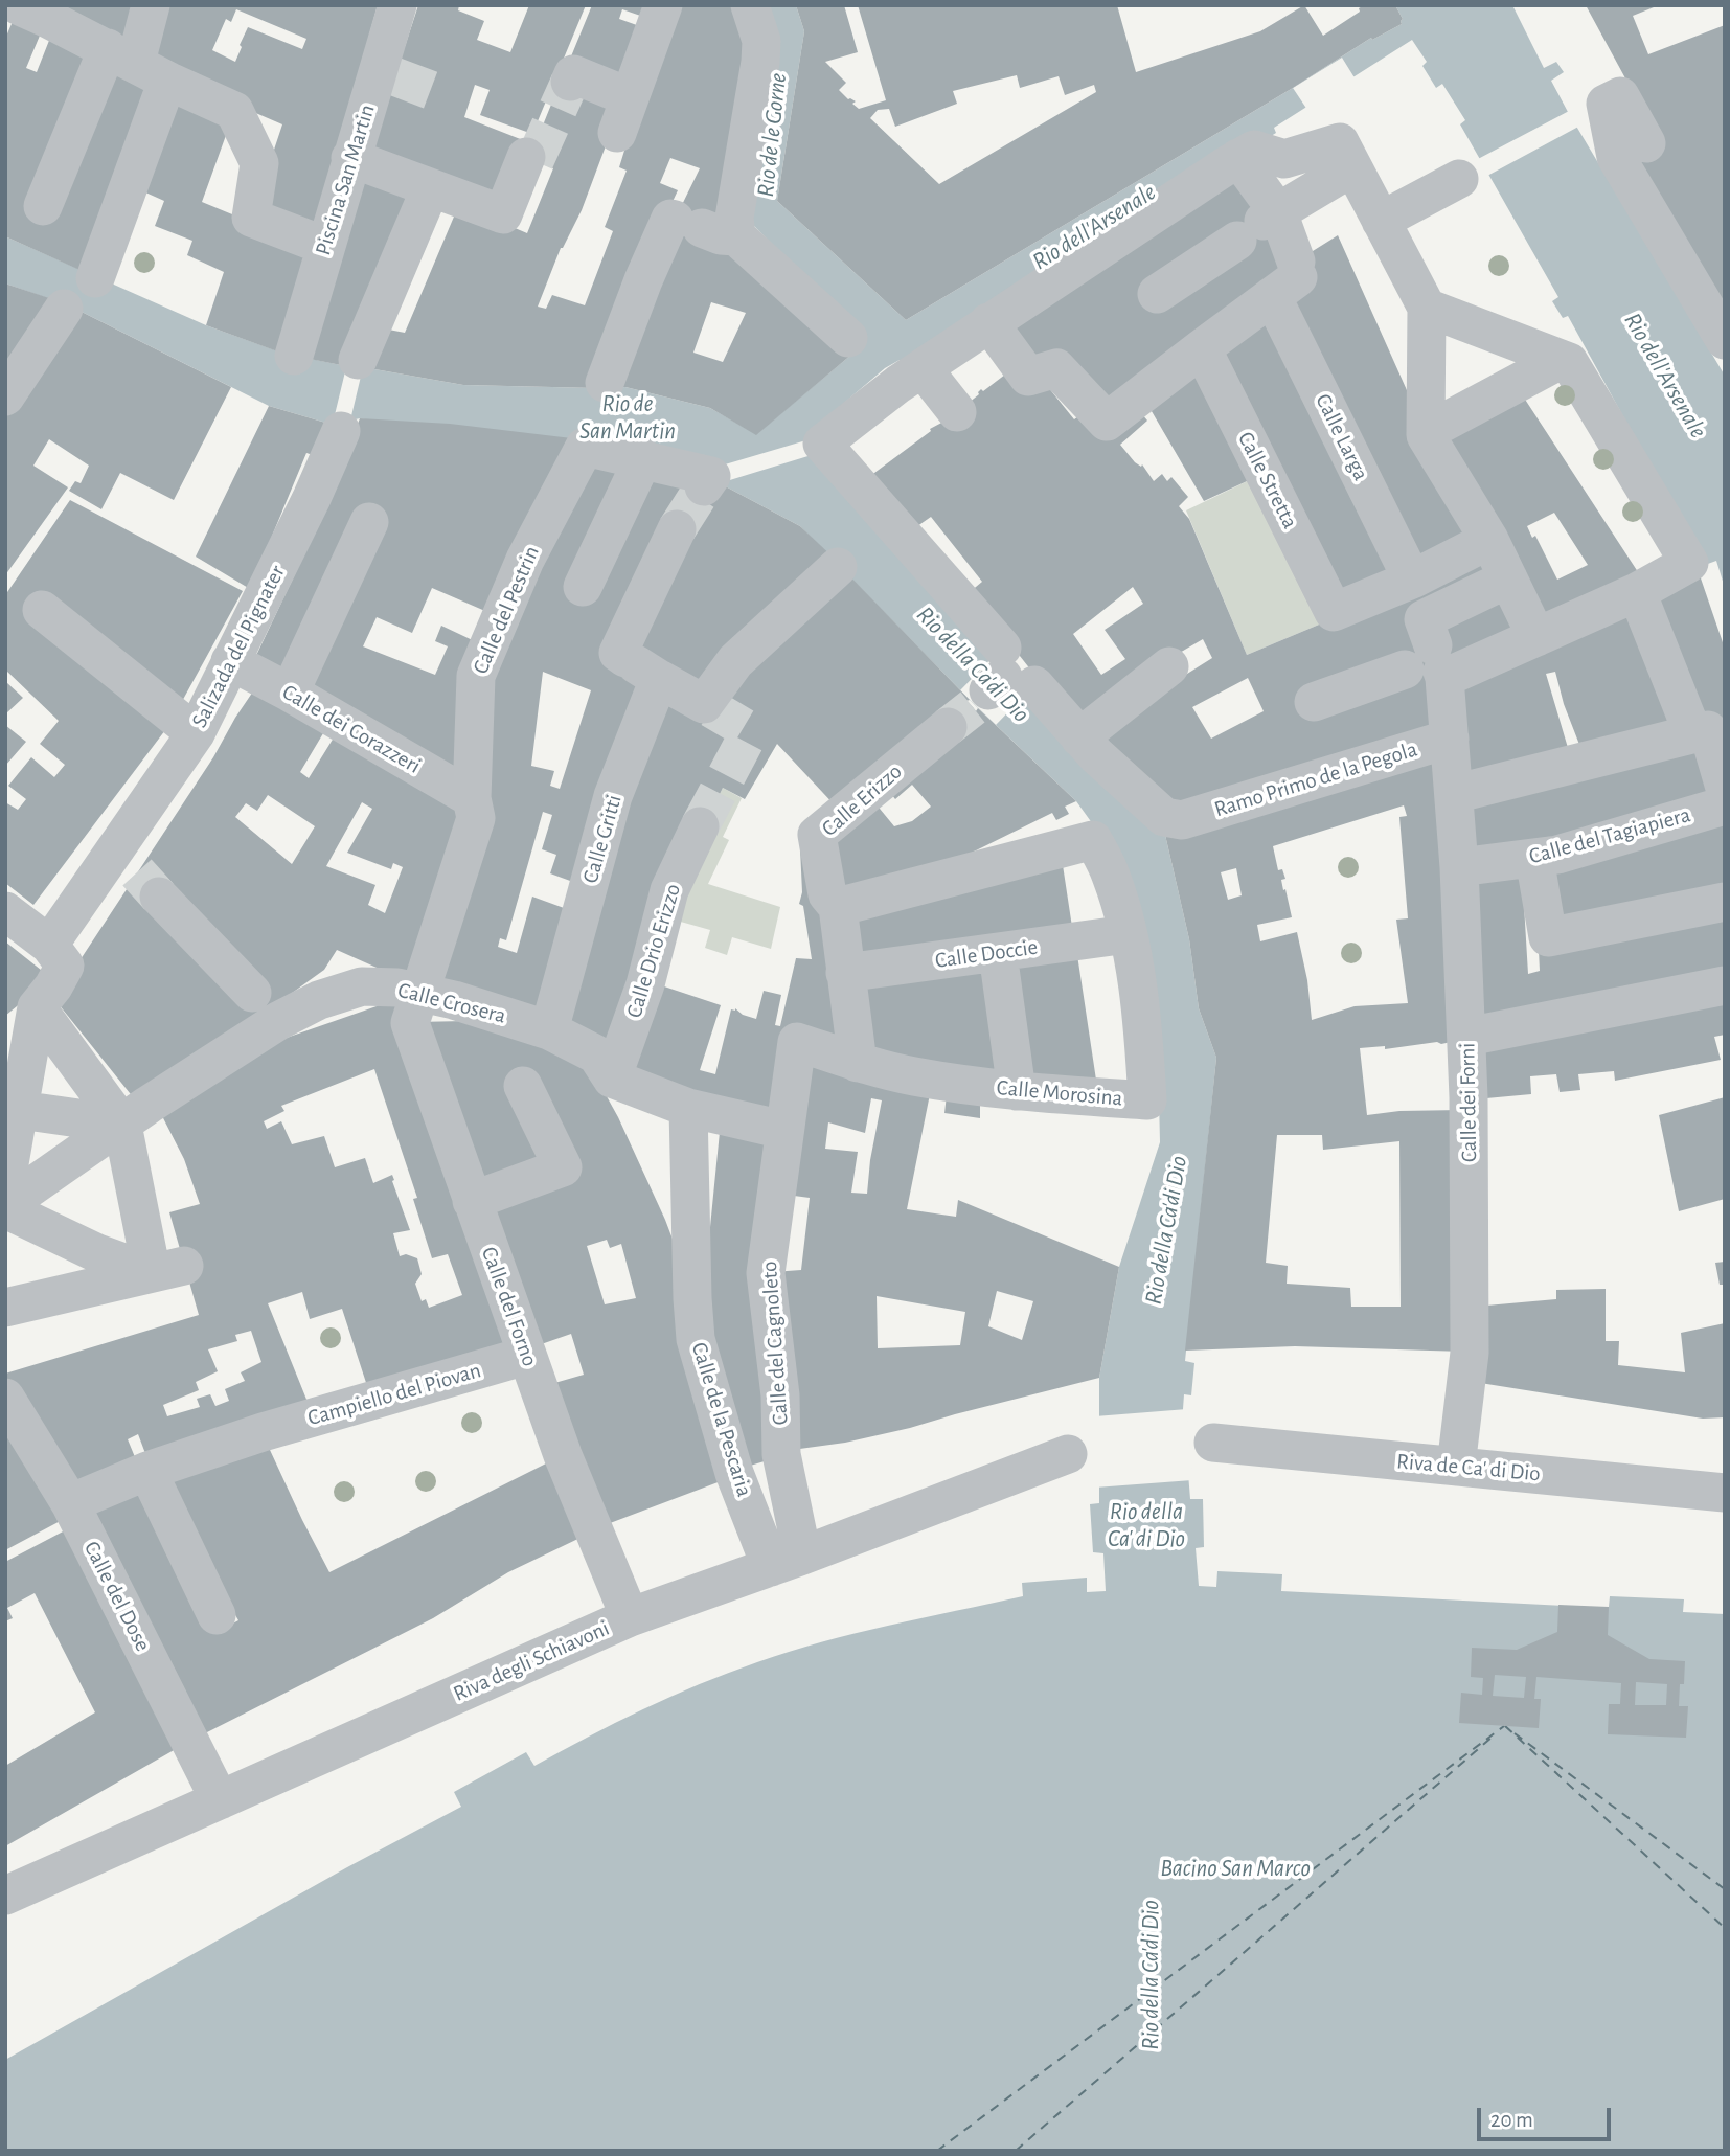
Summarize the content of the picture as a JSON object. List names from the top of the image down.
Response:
{
  "streets": {
    "street": [
      "Piscina San Martin",
      "Calle Larga",
      "Calle Stretta",
      "Calle del Pestrin",
      "Salizada del Pignater",
      "Calle dei Corazzeri",
      "Ramo Primo de la Pegola",
      "Calle Erizzo",
      "Calle del Tagiapiera",
      "Calle Gritti",
      "Calle Drio Erizzo",
      "Calle Doccie",
      "Calle Crosera",
      "Calle Morosina",
      "Calle dei Forni",
      "Calle del Forno",
      "Calle del Cagnoleto",
      "Campiello del Piovan",
      "Calle de la Pescaria",
      "Riva de Ca' di Dio",
      "Calle del Dose",
      "Riva degli Schiavoni"
    ]
  },
  "crossings": [
    ["Calle Larga", "Calle Stretta"],
    ["Calle del Pestrin", "Calle dei Corazzeri"],
    ["Calle del Pestrin", "Calle Crosera"],
    ["Calle del Pestrin", "Calle del Forno"],
    ["Salizada del Pignater", "Calle dei Corazzeri"],
    ["Ramo Primo de la Pegola", "Calle dei Forni"],
    ["Calle Erizzo", "Calle Doccie"],
    ["Calle Erizzo", "Calle Morosina"],
    ["Calle del Tagiapiera", "Calle dei Forni"],
    ["Calle Gritti", "Calle Crosera"],
    ["Calle Drio Erizzo", "Calle Crosera"],
    ["Calle Doccie", "Calle Morosina"],
    ["Calle Crosera", "Calle del Forno"],
    ["Calle Morosina", "Calle del Cagnoleto"],
    ["Calle dei Forni", "Riva de Ca' di Dio"],
    ["Calle del Forno", "Campiello del Piovan"],
    ["Calle del Forno", "Riva degli Schiavoni"],
    ["Calle del Cagnoleto", "Calle de la Pescaria"],
    ["Calle del Cagnoleto", "Riva degli Schiavoni"],
    ["Campiello del Piovan", "Calle del Dose"],
    ["Calle de la Pescaria", "Riva degli Schiavoni"],
    ["Calle del Dose", "Riva degli Schiavoni"]
  ],
  "water": [
    "Rio de le Gorne",
    "Rio dell'Arsenale",
    "Rio de San Martin",
    "Rio della Ca'di Dio",
    "Rio della Ca' di Dio",
    "Bacino San Marco"
  ],
  "scale_bar": "20 m"
}
